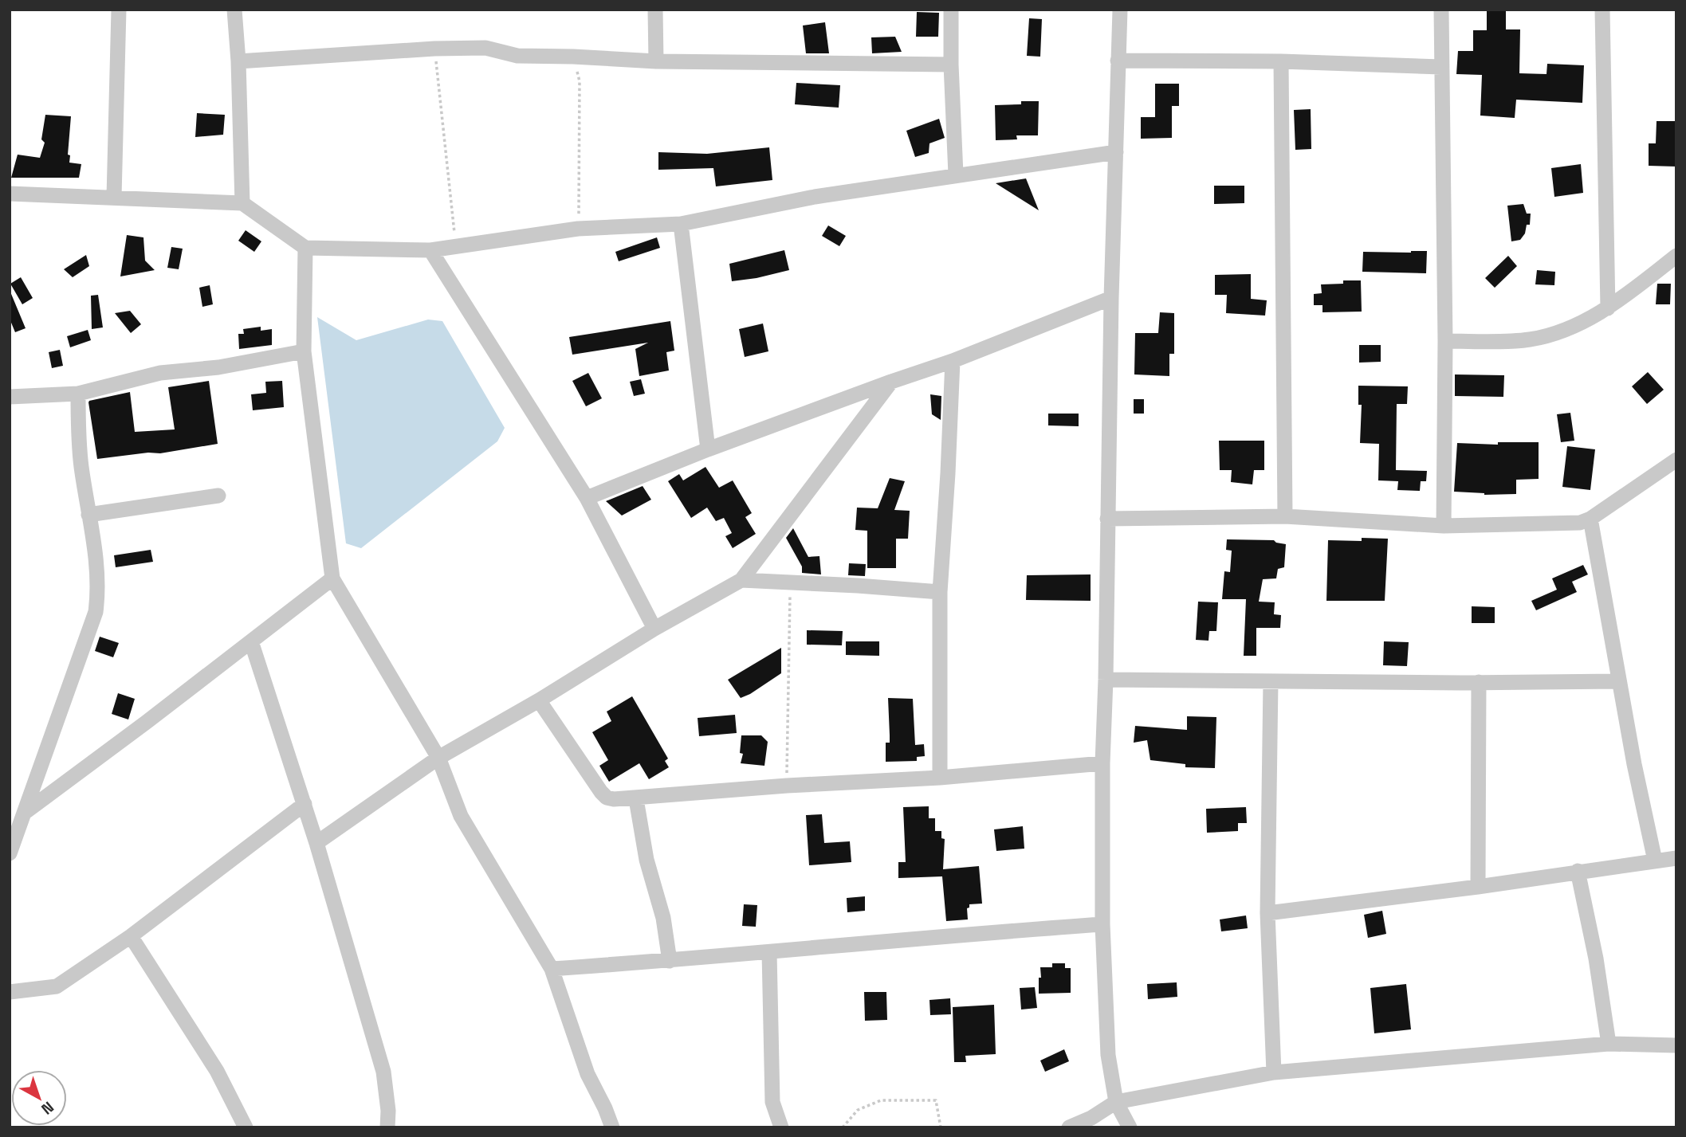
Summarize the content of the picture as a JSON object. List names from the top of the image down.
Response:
{
  "north": "bottom right"
}
